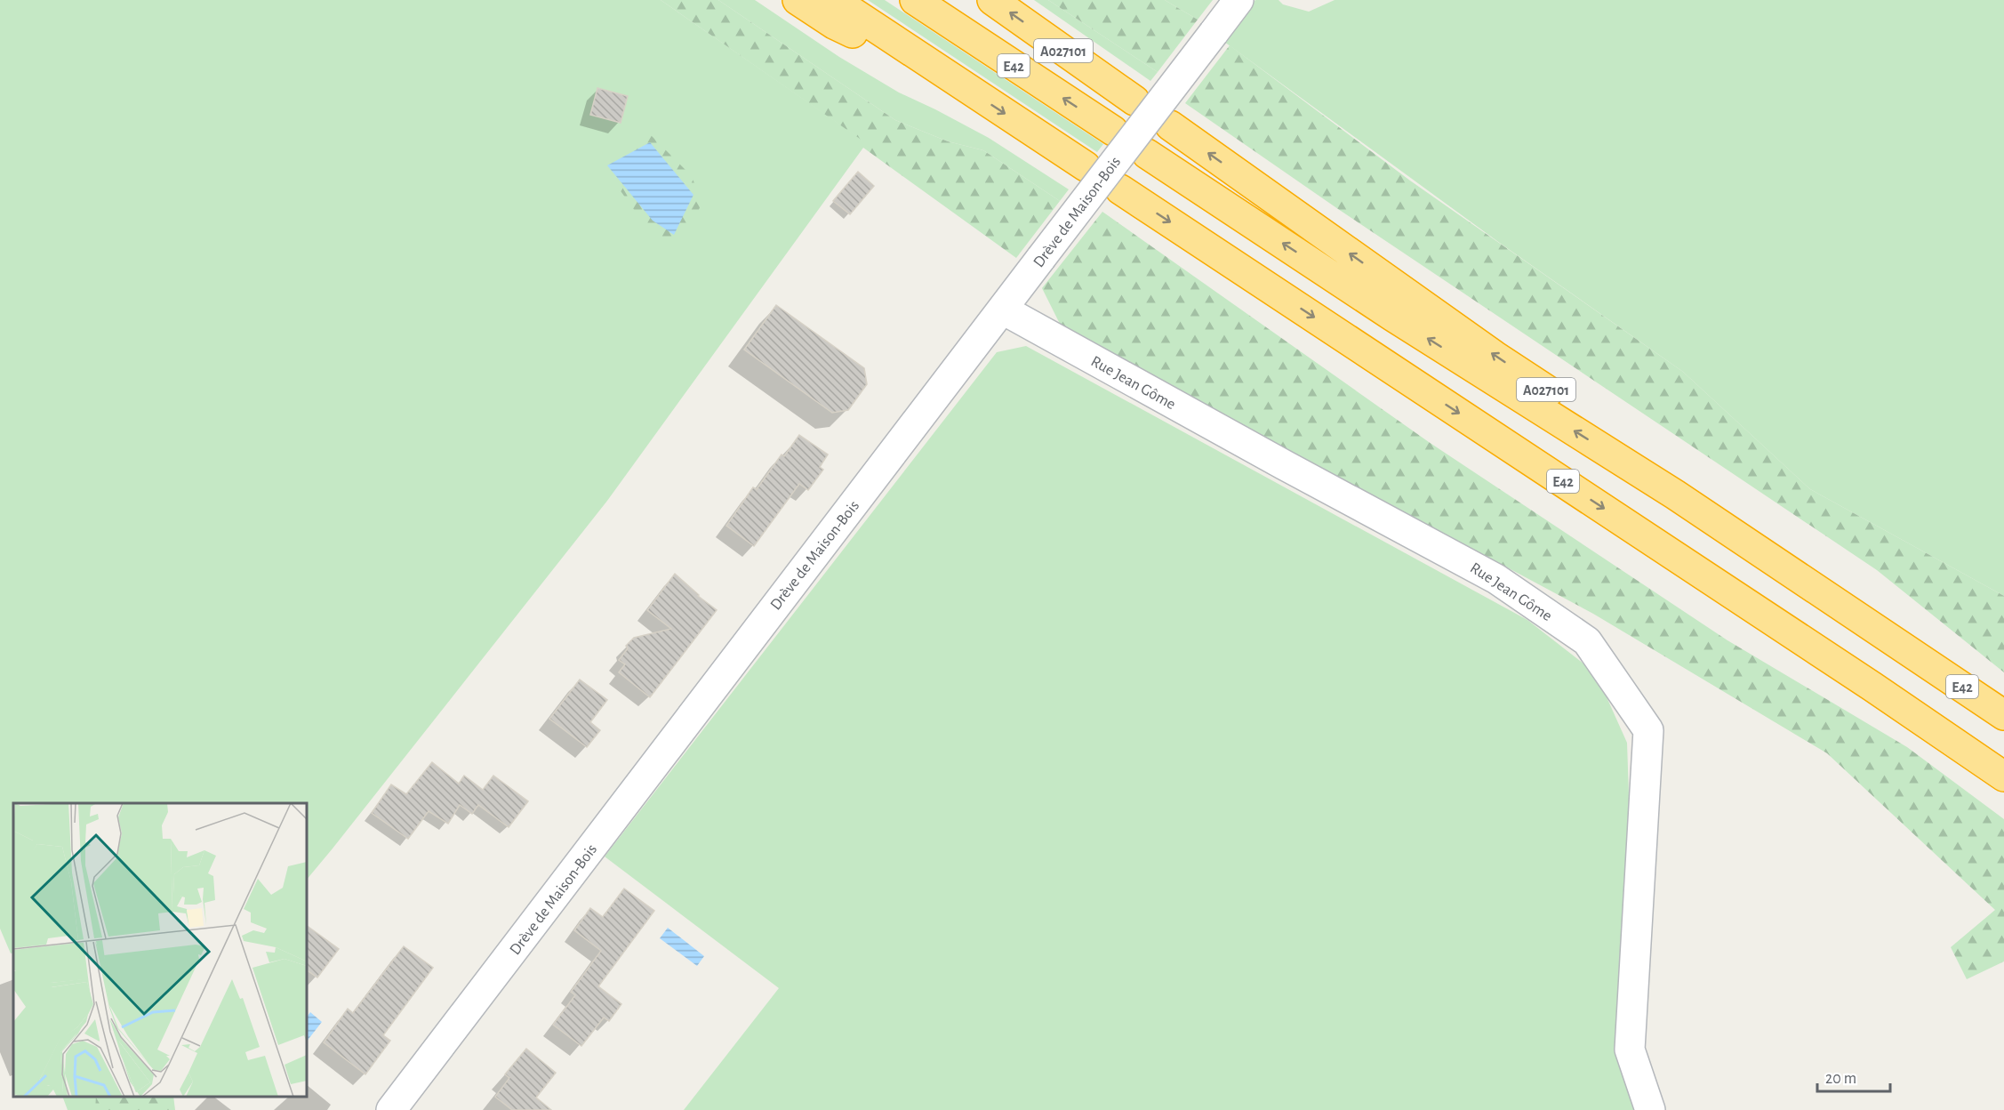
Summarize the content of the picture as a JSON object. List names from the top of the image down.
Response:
{
  "streets": {
    "highway": ["A027101", "E42"],
    "street": ["Drève de Maison-Bois", "Rue Jean Gôme"]
  },
  "crossings": [
    ["A027101", "E42"],
    ["Drève de Maison-Bois", "Rue Jean Gôme"]
  ],
  "scale_bar": "20 m"
}
